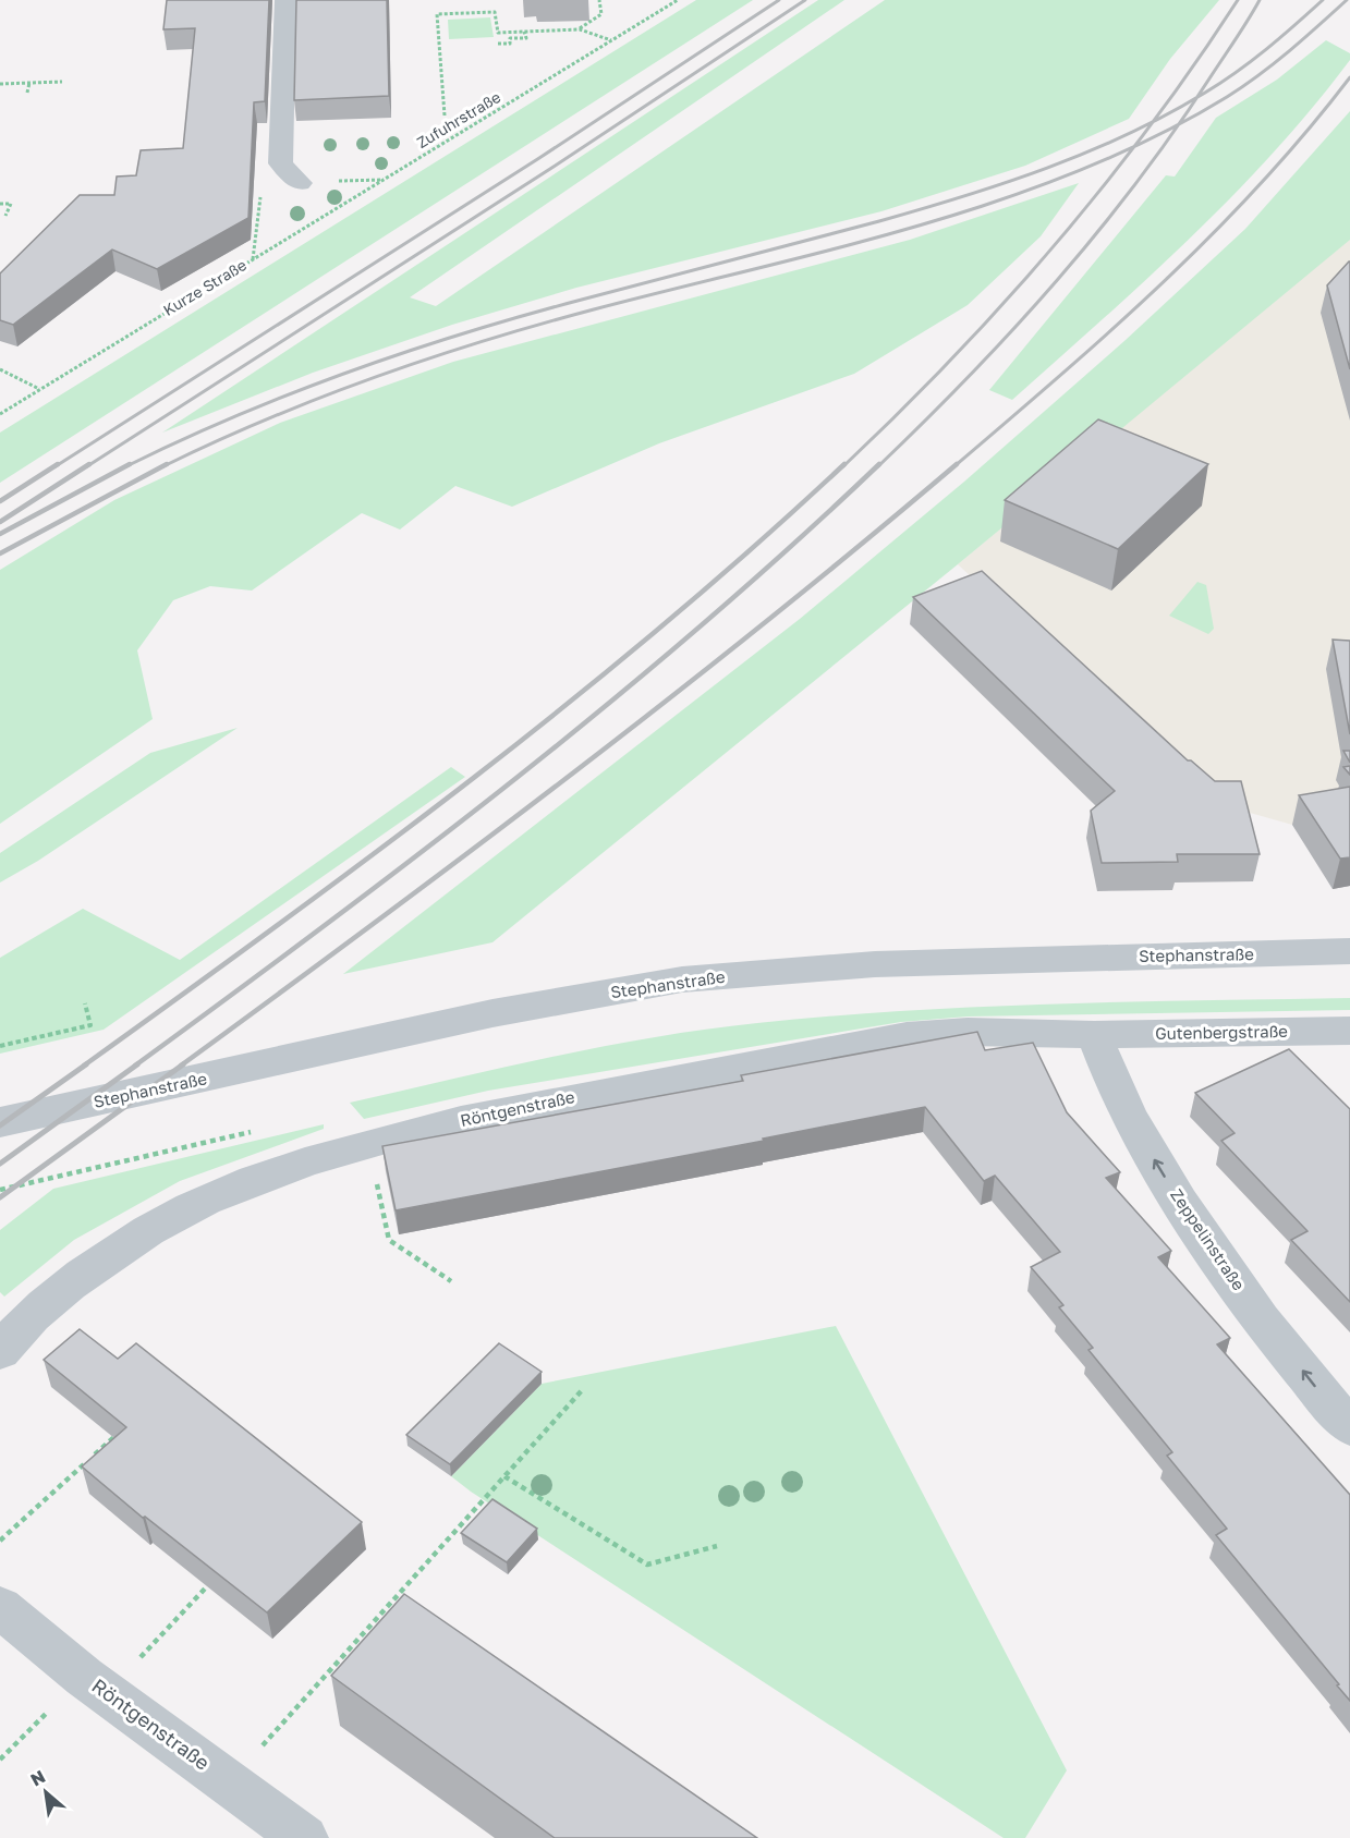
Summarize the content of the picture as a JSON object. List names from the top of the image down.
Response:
{
  "streets": {
    "street": [
      "Stephanstraße",
      "Gutenbergstraße",
      "Röntgenstraße",
      "Zeppelinstraße"
    ],
    "path": ["Zufuhrstraße", "Kurze Straße"]
  },
  "crossings": [
    ["Zufuhrstraße", "Kurze Straße"],
    ["Gutenbergstraße", "Röntgenstraße"],
    ["Gutenbergstraße", "Zeppelinstraße"],
    ["Röntgenstraße", "Zeppelinstraße"]
  ],
  "one_way": ["Zeppelinstraße"],
  "north": "top left"
}
